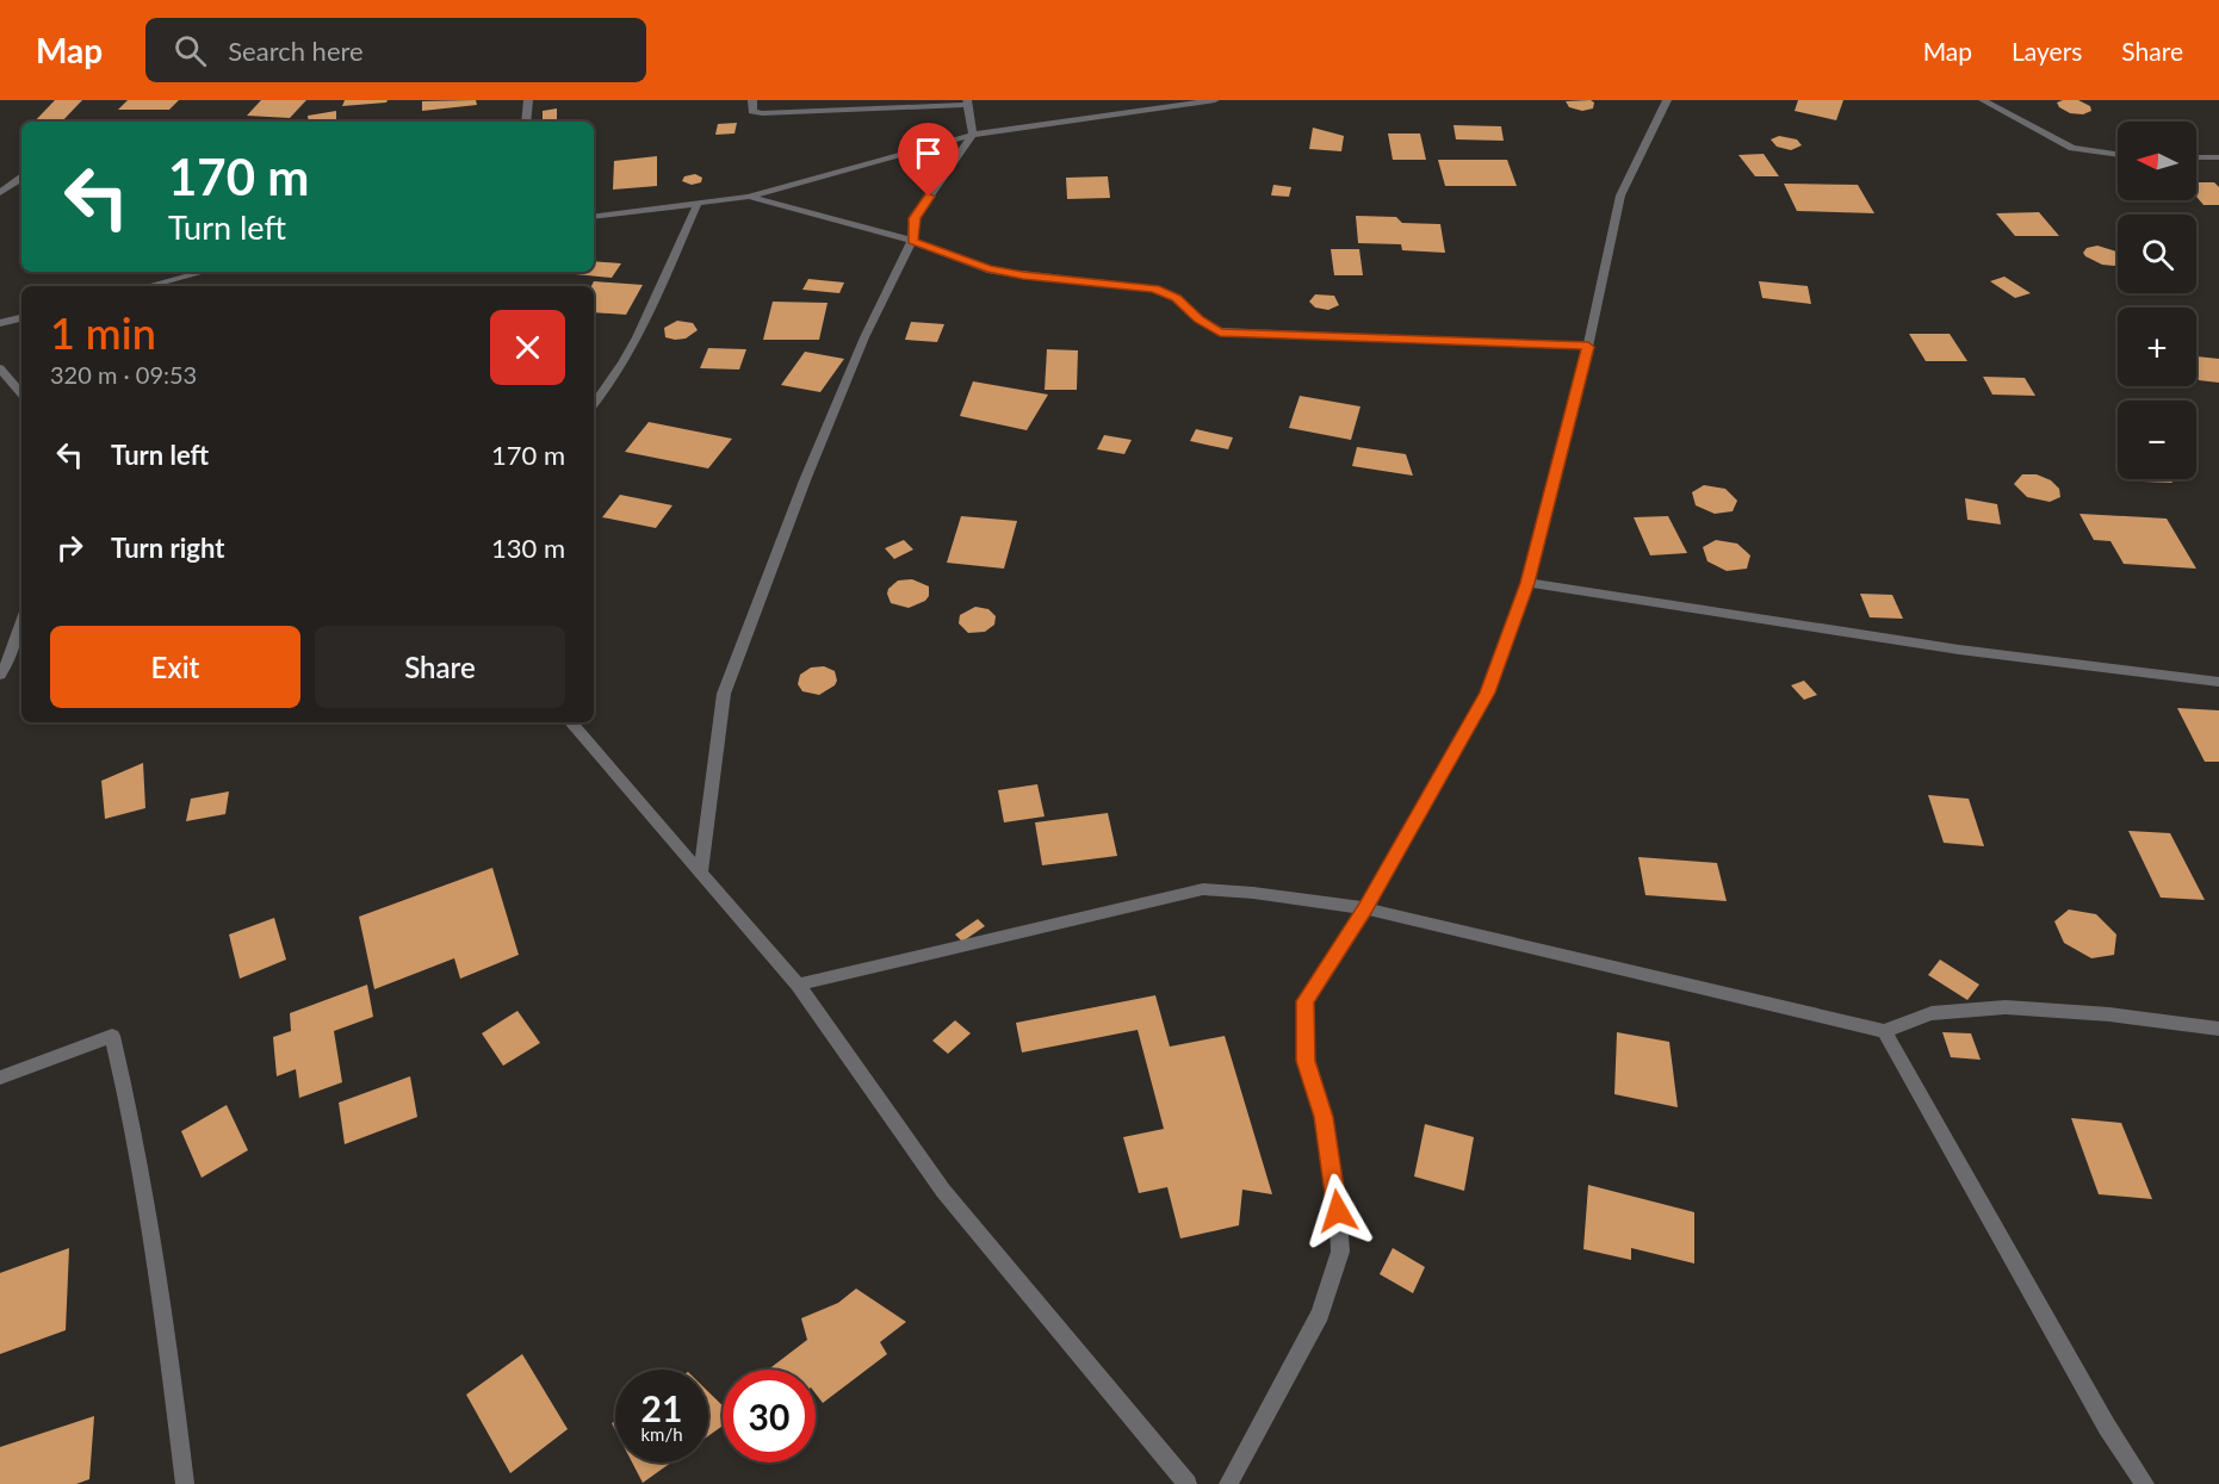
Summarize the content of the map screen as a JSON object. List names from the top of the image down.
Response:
{
  "north": "left",
  "page": {
    "header": "Map",
    "search": "Search here",
    "nav": ["Map", "Layers", "Share"],
    "map_buttons": ["+", "−"],
    "turn": ["170 m", "Turn left"],
    "heading": ["1 min", "320 m · 09:53"],
    "list": [
      {
        "name": "Turn left",
        "value": "170 m"
      },
      {
        "name": "Turn right",
        "value": "130 m"
      }
    ],
    "buttons": ["Exit", "Share"],
    "speed": "21 km/h",
    "limit": "30"
  }
}
